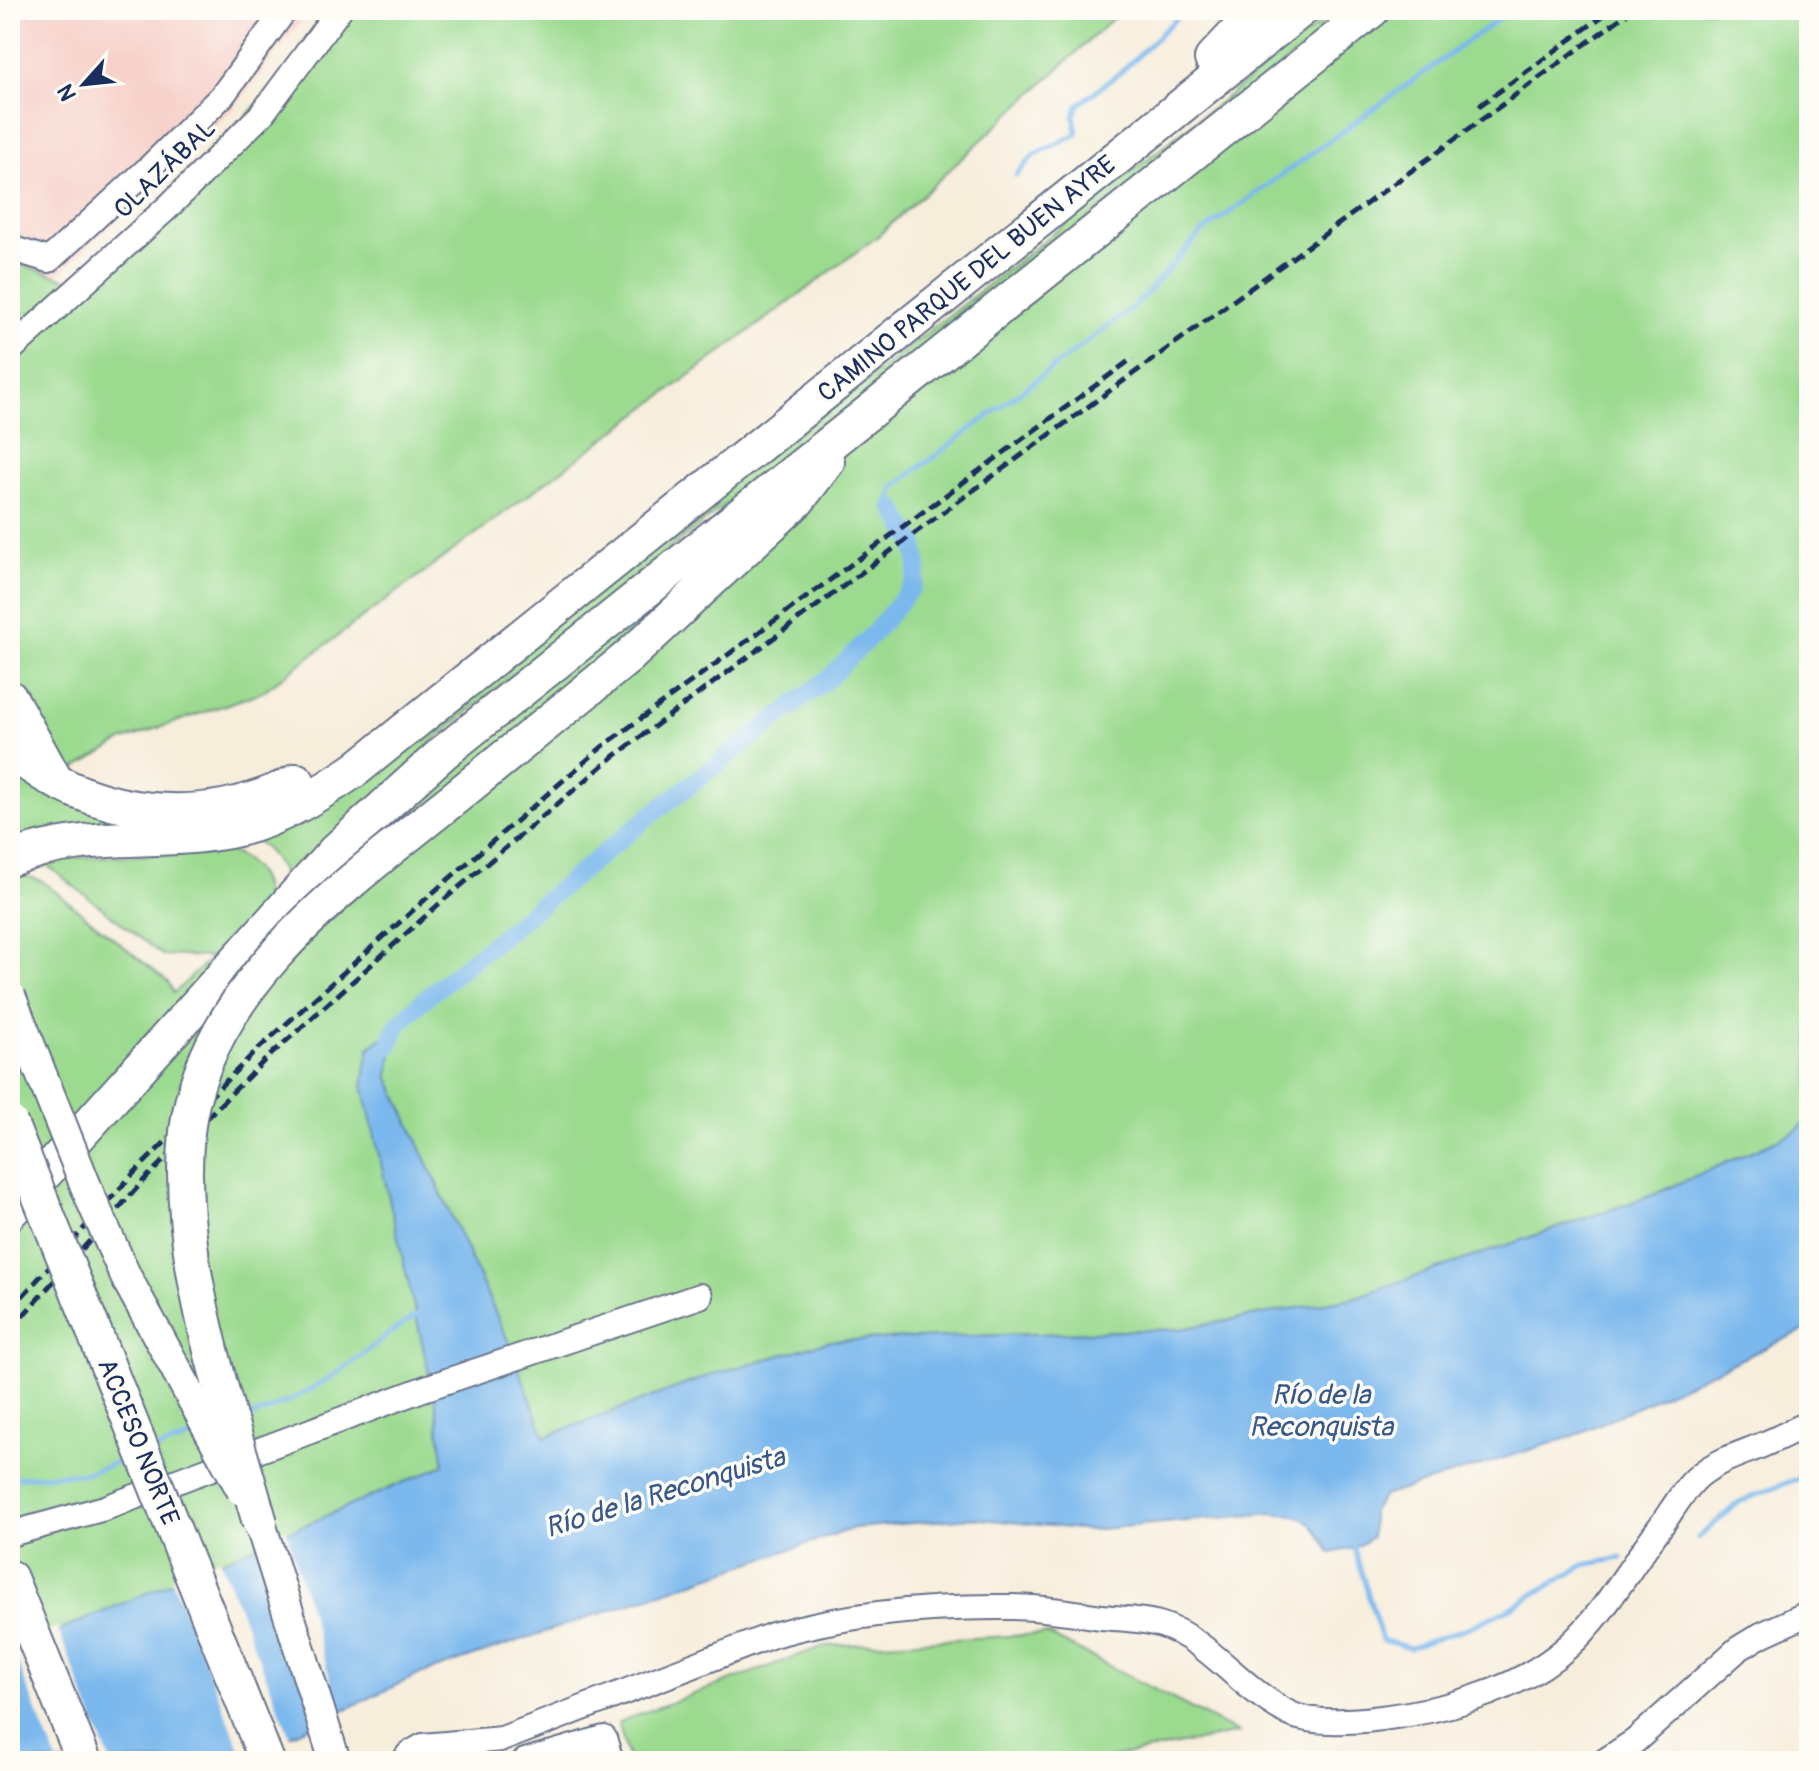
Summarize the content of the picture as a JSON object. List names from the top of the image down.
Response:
{
  "streets": {
    "highway": ["CAMINO PARQUE DEL BUEN AYRE", "ACCESO NORTE"],
    "street": ["OLAZÁBAL"]
  },
  "water": ["Río de la Reconquista"],
  "north": "bottom left"
}
